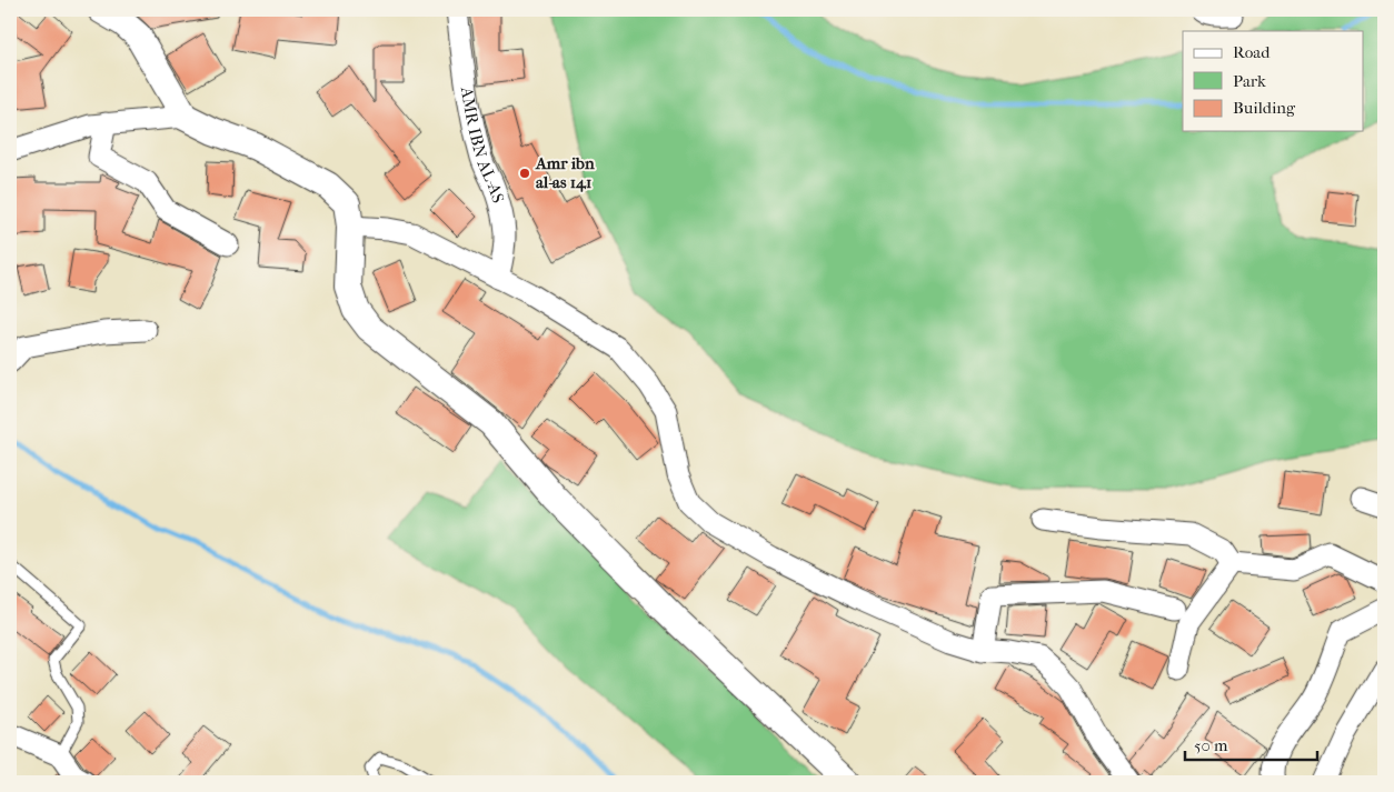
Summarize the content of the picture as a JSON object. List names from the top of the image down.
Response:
{
  "streets": {
    "street": ["AMR IBN AL-AS"]
  },
  "places": ["Amr ibn al-as 141"],
  "legend": ["Road", "Park", "Building"],
  "scale_bar": "50 m"
}
